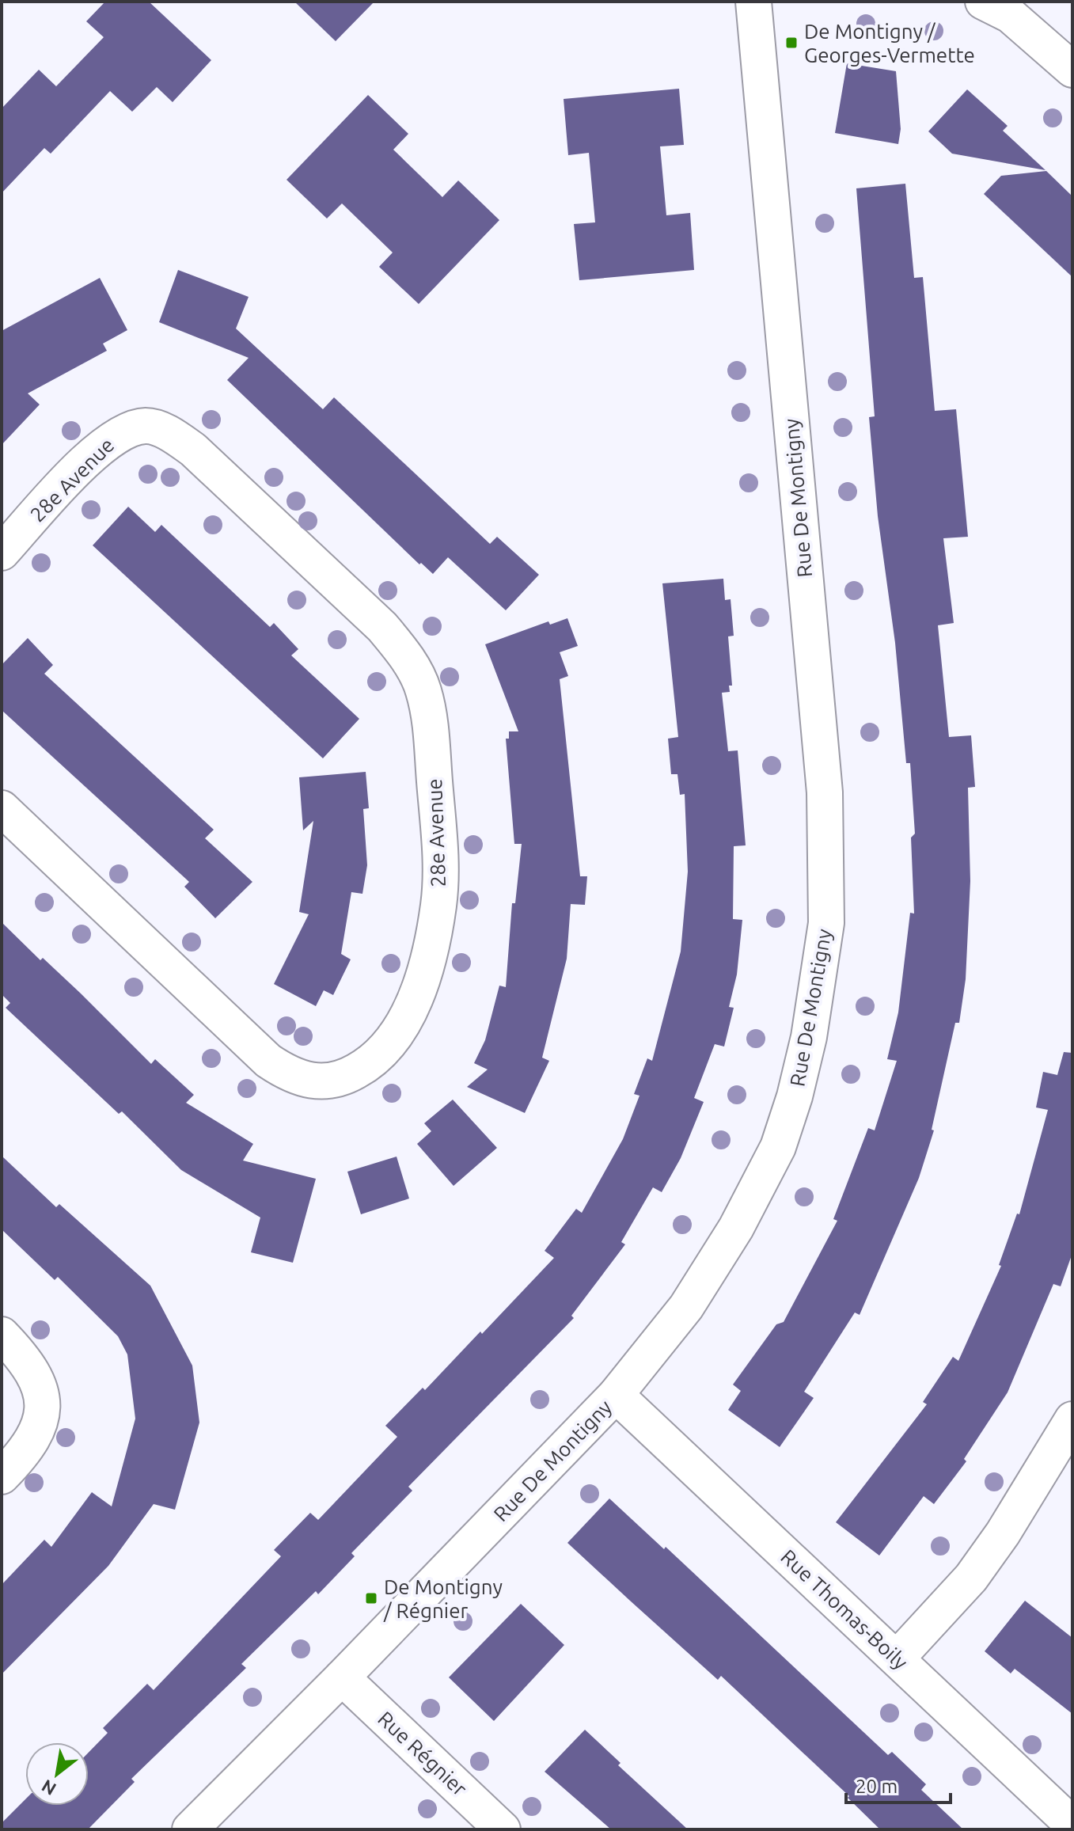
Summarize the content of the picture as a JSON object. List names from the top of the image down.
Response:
{
  "streets": {
    "street": [
      "28e Avenue",
      "Rue De Montigny",
      "Rue Thomas-Boily",
      "Rue Régnier"
    ]
  },
  "crossings": [
    ["Rue De Montigny", "Rue Thomas-Boily"],
    ["Rue De Montigny", "Rue Régnier"]
  ],
  "places": {
    "transit": ["De Montigny / Georges-Vermette", "De Montigny / Régnier"]
  },
  "scale_bar": "20 m",
  "north": "bottom left"
}
